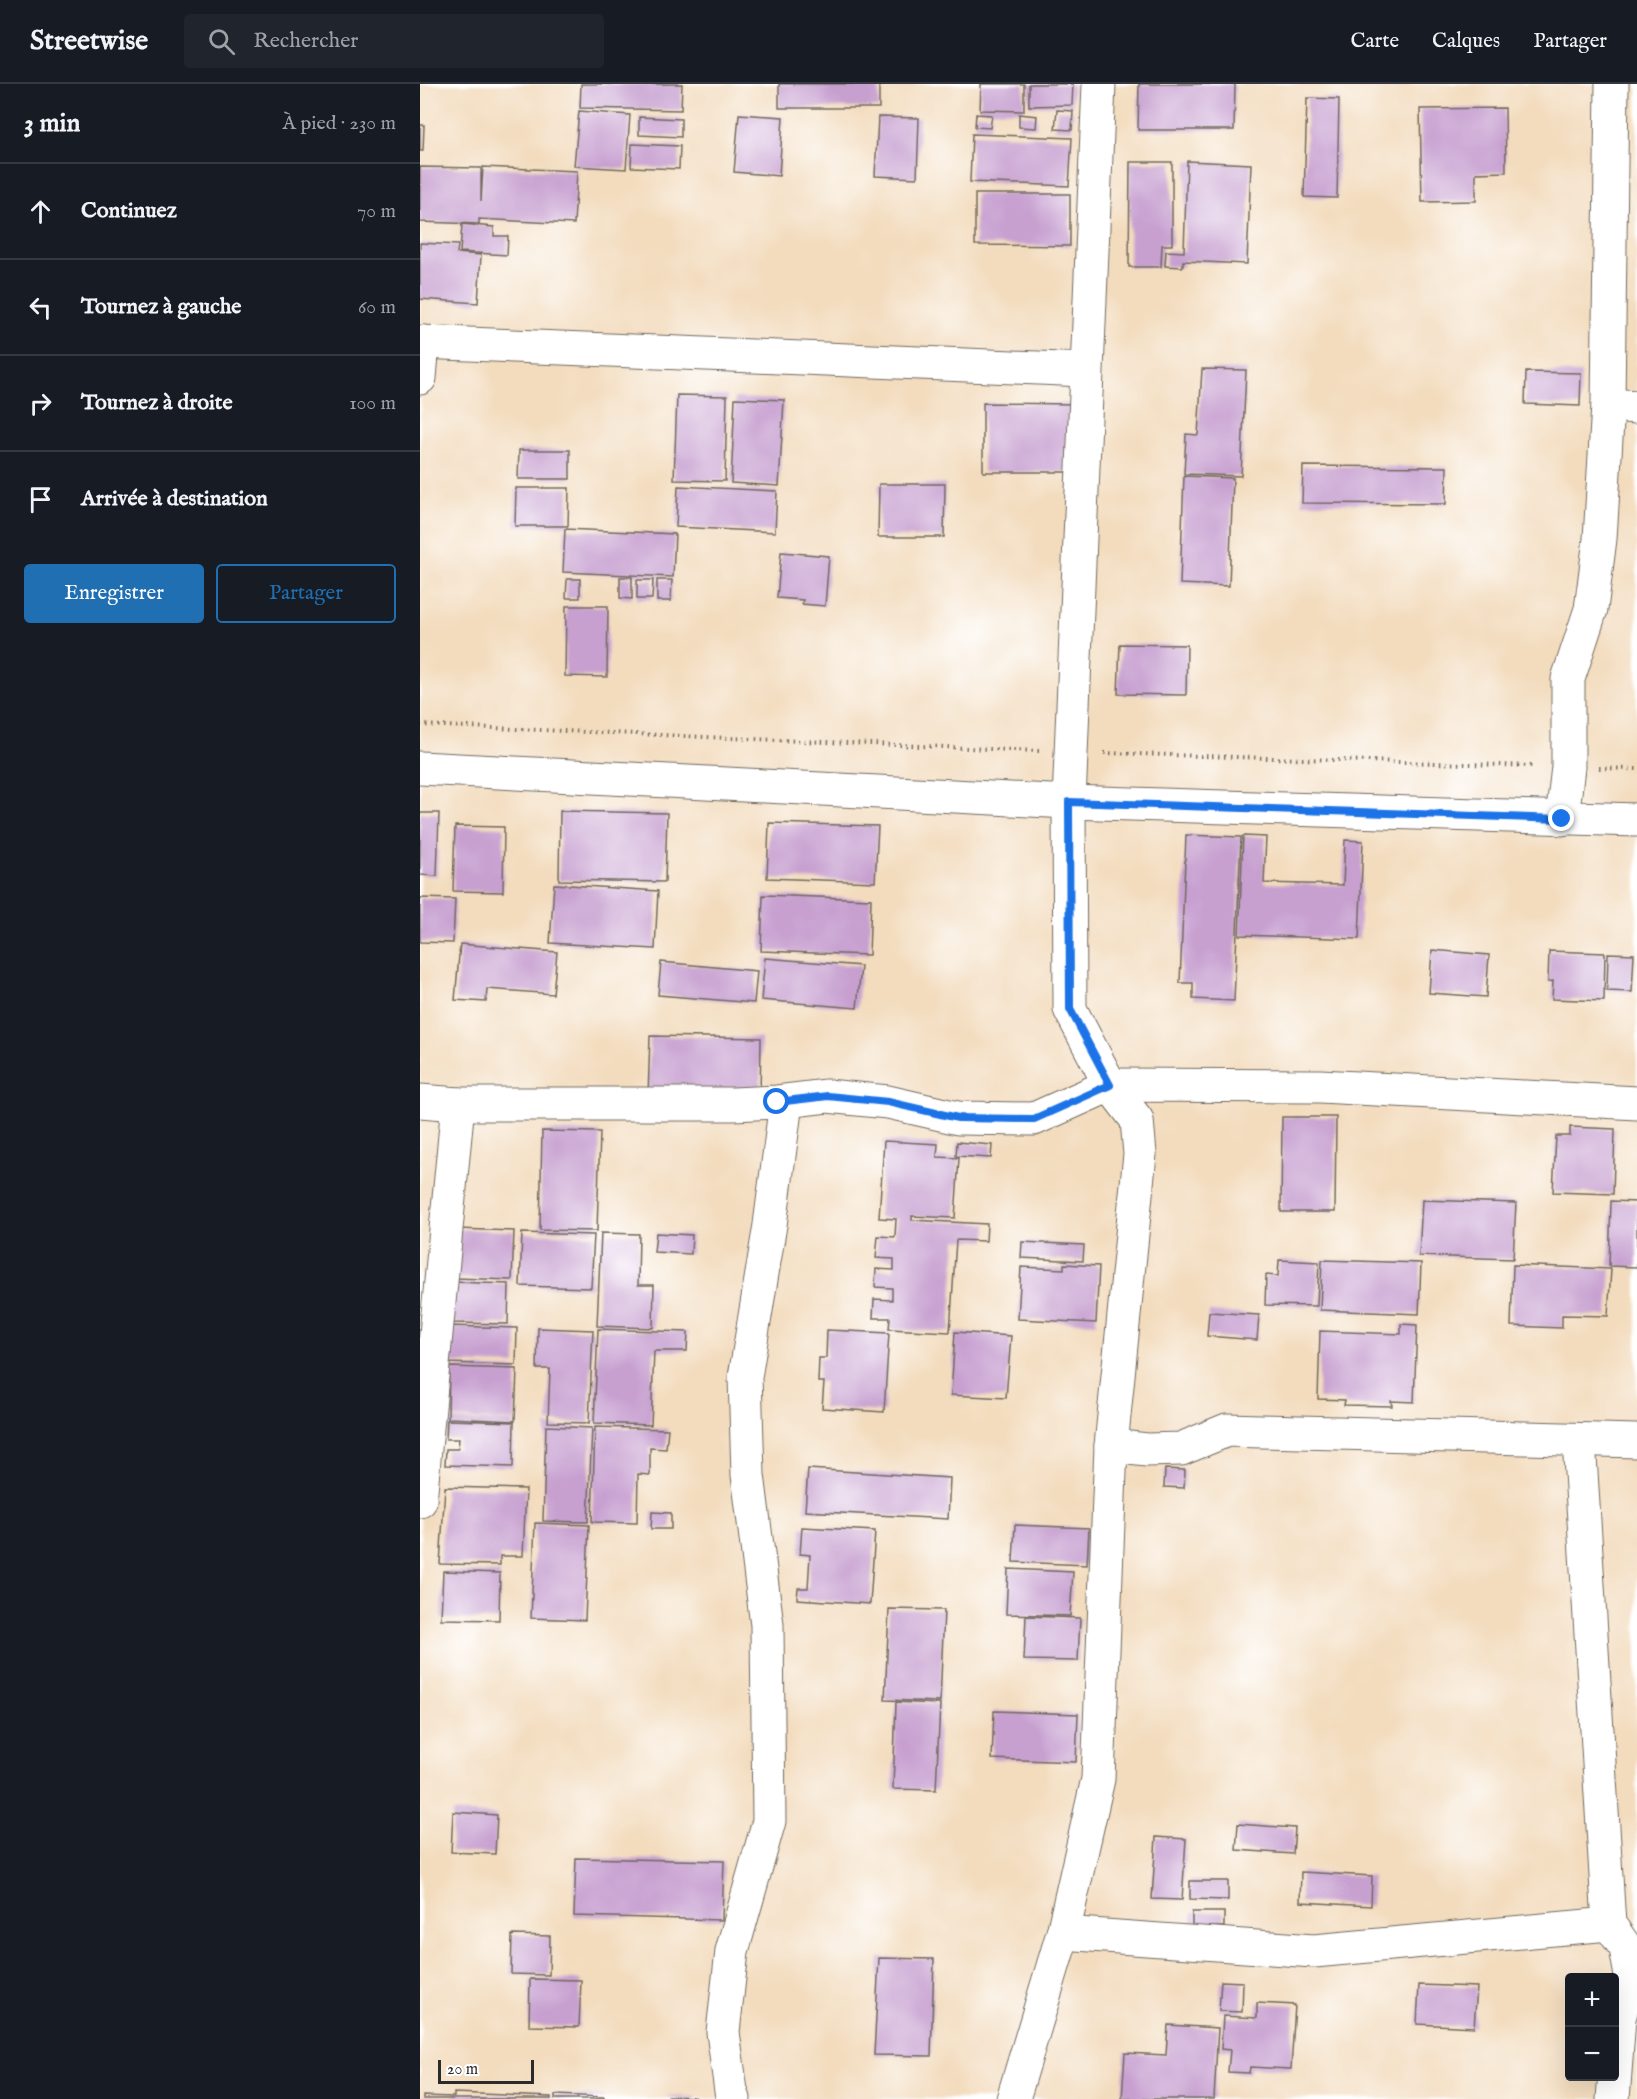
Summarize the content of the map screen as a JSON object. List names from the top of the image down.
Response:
{
  "scale_bar": "20 m",
  "page": {
    "header": "Streetwise",
    "search": "Rechercher",
    "nav": ["Carte", "Calques", "Partager"],
    "heading": ["3 min", "À pied · 230 m"],
    "list": [
      ["Continuez", "70 m"],
      ["Tournez à gauche", "60 m"],
      ["Tournez à droite", "100 m"],
      "Arrivée à destination"
    ],
    "buttons": ["Enregistrer", "Partager"],
    "map_buttons": ["+", "−"],
    "scale": "20 m"
  }
}
